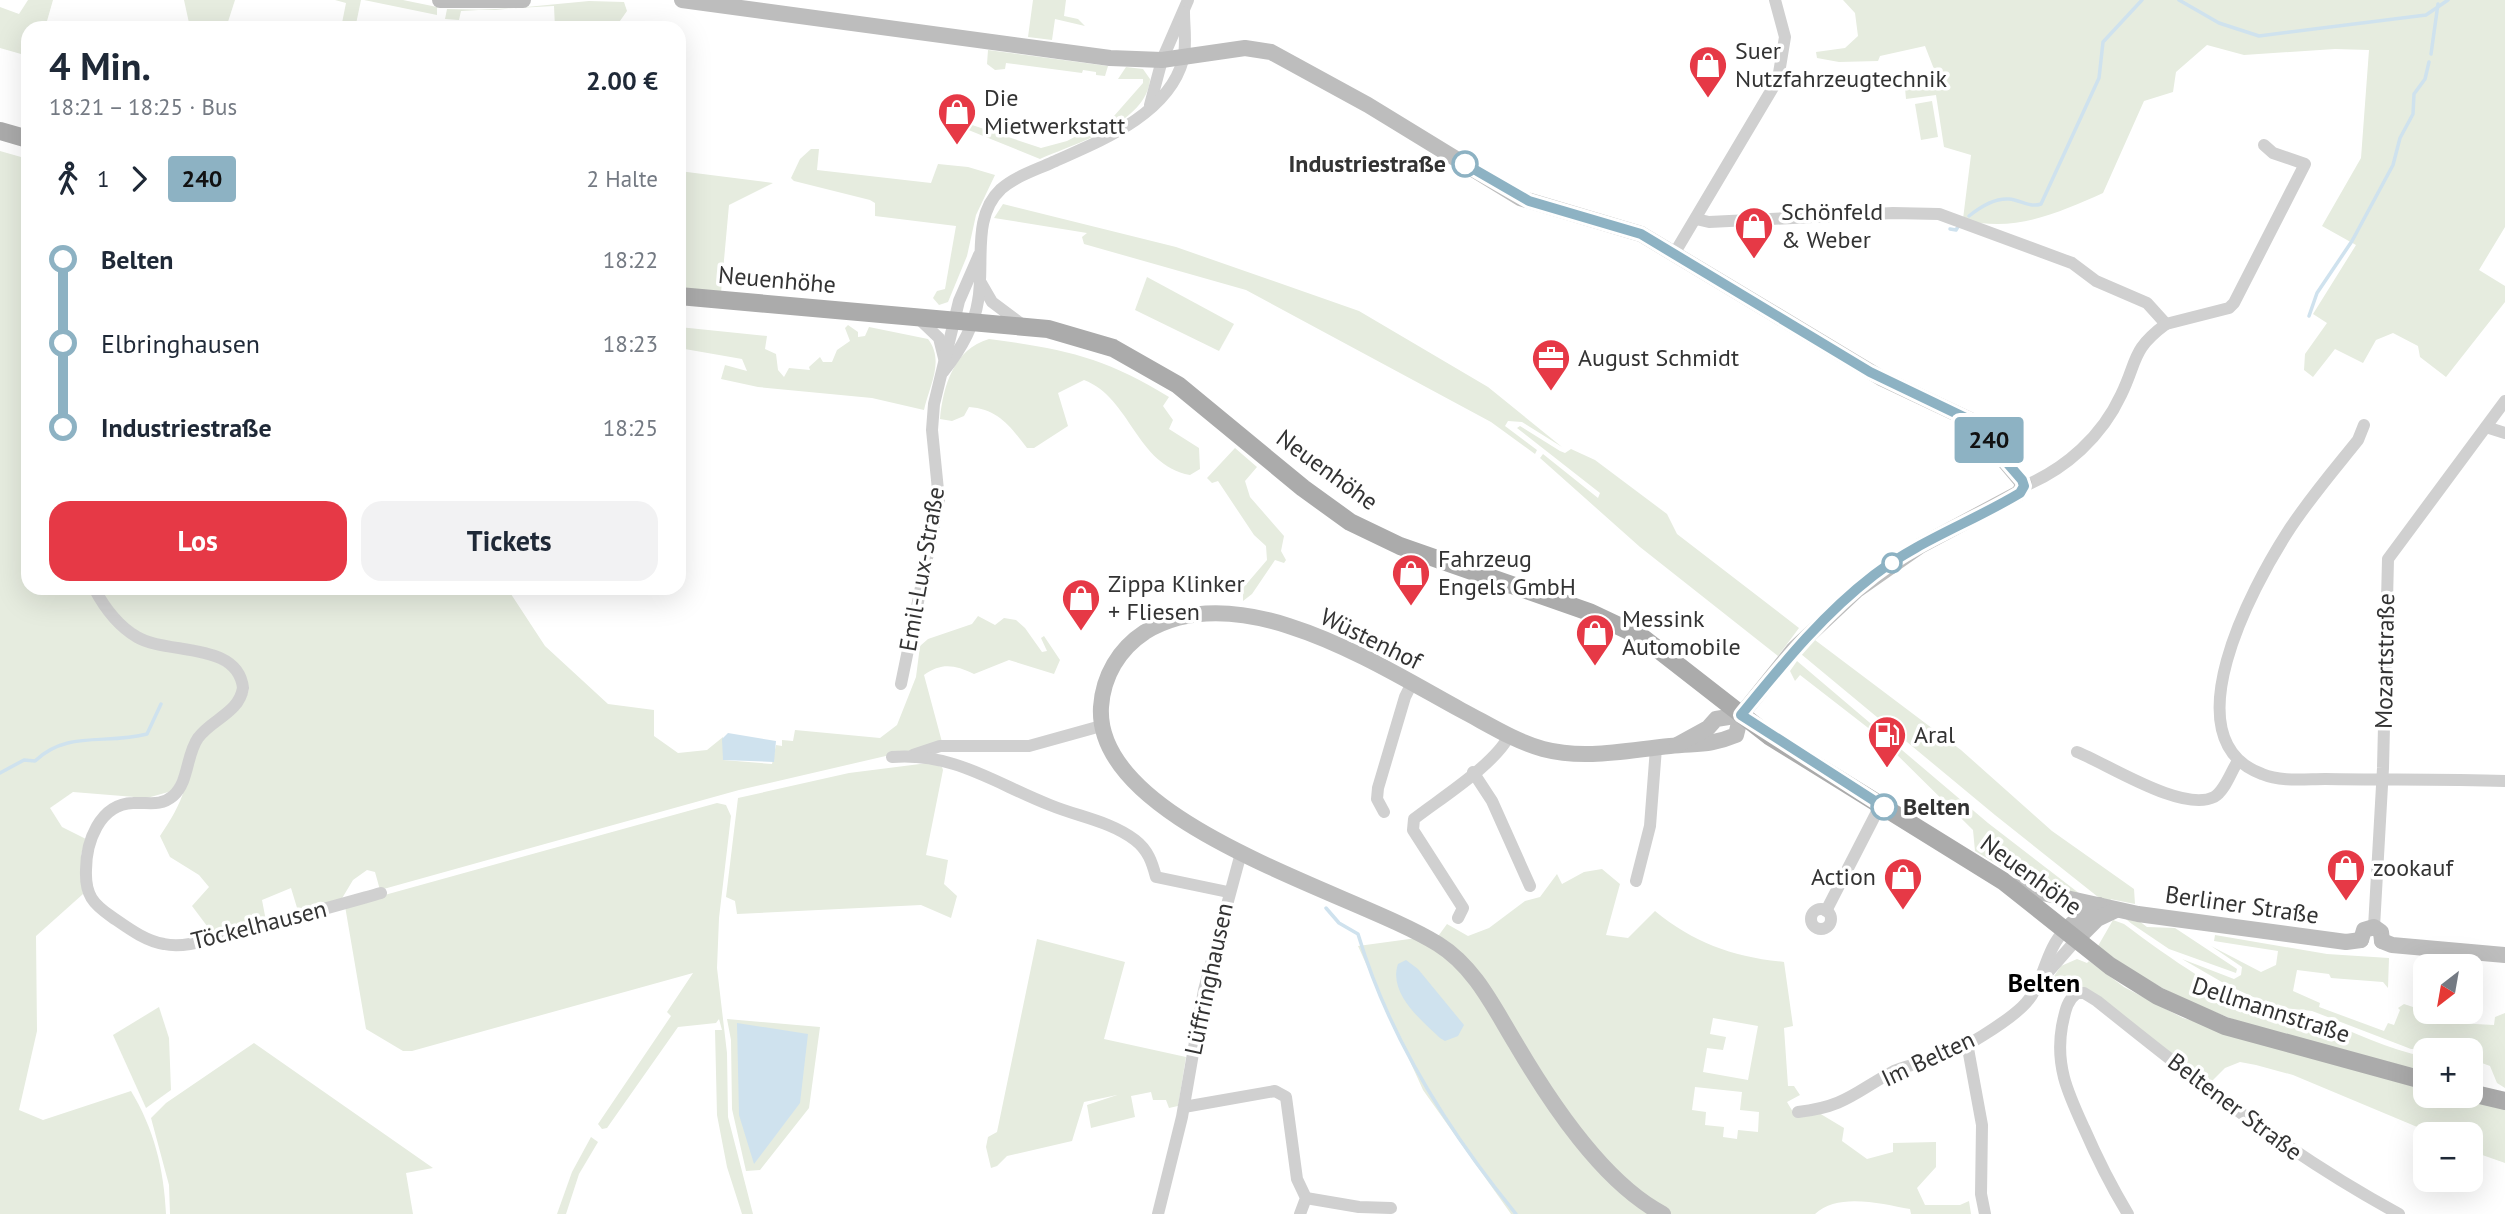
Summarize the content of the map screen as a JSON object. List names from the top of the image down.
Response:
{
  "streets": {
    "main road": [
      "Neuenhöhe",
      "Wüstenhof",
      "Berliner Straße",
      "Dellmannstraße"
    ],
    "street": [
      "Emil-Lux-Straße",
      "Mozartstraße",
      "Töckelhausen",
      "Lüffringhausen",
      "Im Belten",
      "Beltener Straße"
    ]
  },
  "crossings": [
    ["Neuenhöhe", "Emil-Lux-Straße"],
    ["Neuenhöhe", "Wüstenhof"],
    ["Neuenhöhe", "Berliner Straße"],
    ["Neuenhöhe", "Dellmannstraße"],
    ["Neuenhöhe", "Im Belten"],
    ["Wüstenhof", "Lüffringhausen"],
    ["Mozartstraße", "Berliner Straße"],
    ["Dellmannstraße", "Im Belten"]
  ],
  "districts": ["Belten"],
  "places": {
    "shop": [
      "Suer Nutzfahrzeugtechnik",
      "Die Mietwerkstatt",
      "Schönfeld & Weber",
      "Fahrzeug Engels GmbH",
      "Zippa Klinker + Fliesen",
      "Messink Automobile",
      "zookauf",
      "Action"
    ],
    "other": ["Industriestraße", "Belten"],
    "office": ["August Schmidt"],
    "fuel station": ["Aral"]
  },
  "lines": ["bus line 240"],
  "north": "bottom left",
  "page": {
    "on_map": "240",
    "heading": ["4 Min.", "18:21 – 18:25 · Bus", "2.00 €"],
    "legs": ["1", "240", "2 Halte"],
    "list": [
      {
        "name": "Belten",
        "value": "18:22"
      },
      {
        "name": "Elbringhausen",
        "value": "18:23"
      },
      {
        "name": "Industriestraße",
        "value": "18:25"
      }
    ],
    "buttons": ["Los", "Tickets"],
    "map_buttons": ["+", "−"]
  }
}
